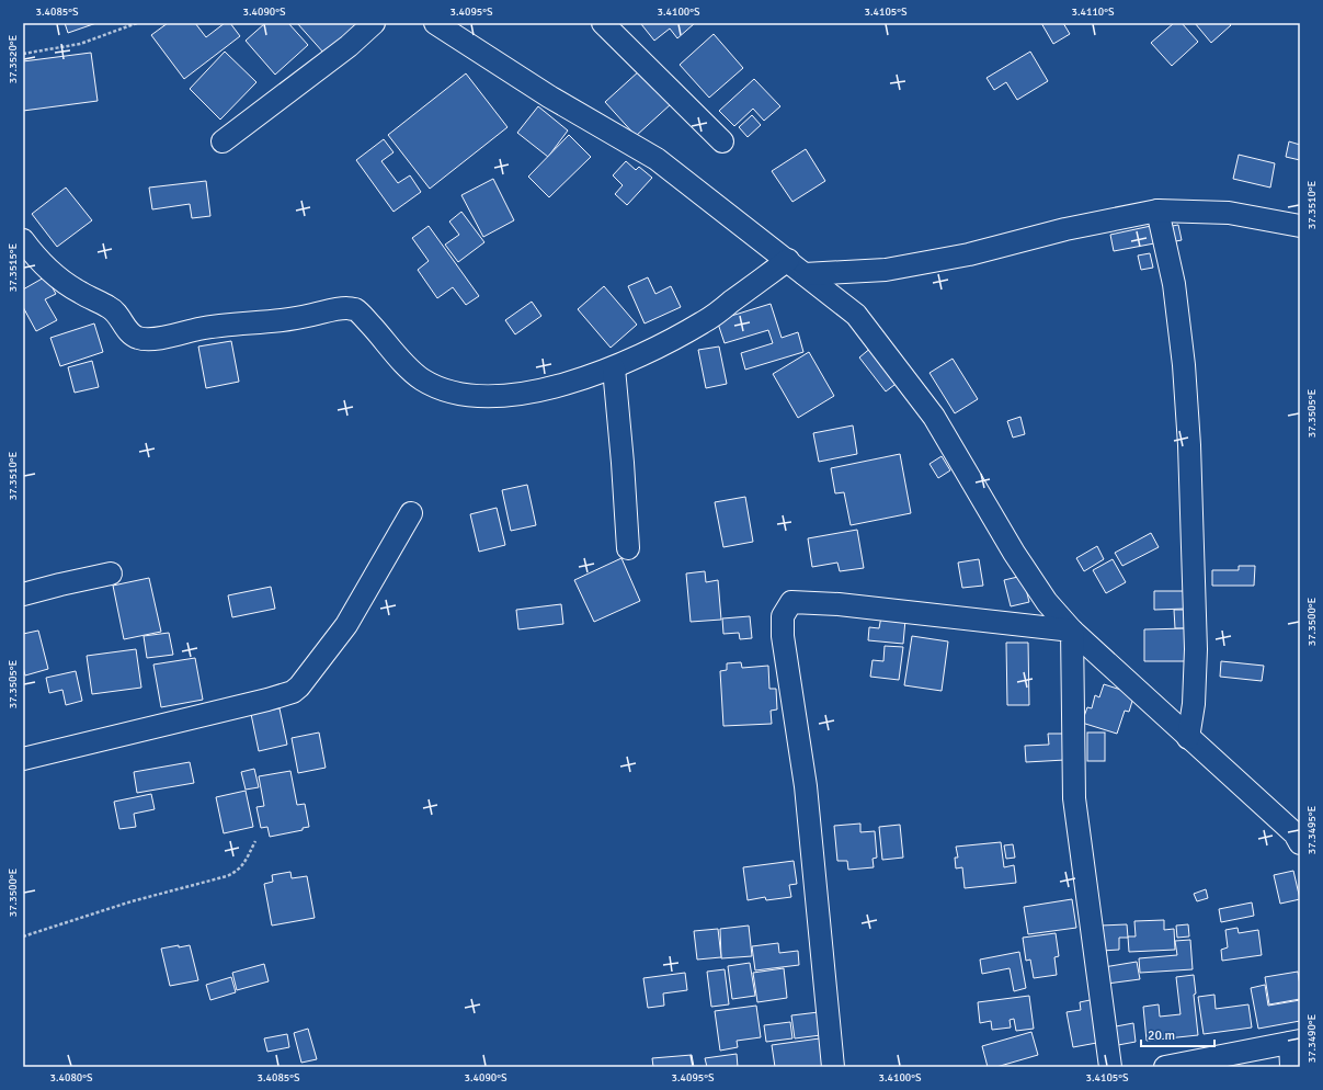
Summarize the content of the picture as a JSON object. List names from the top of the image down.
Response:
{
  "scale_bar": "20 m",
  "coordinates": [
    "3.4085°S",
    "3.4090°S",
    "3.4095°S",
    "3.4100°S",
    "3.4105°S",
    "3.4110°S",
    "37.3520°E",
    "37.3510°E",
    "37.3515°E",
    "37.3505°E",
    "37.3500°E",
    "37.3495°E",
    "37.3490°E",
    "3.4080°S"
  ]
}
